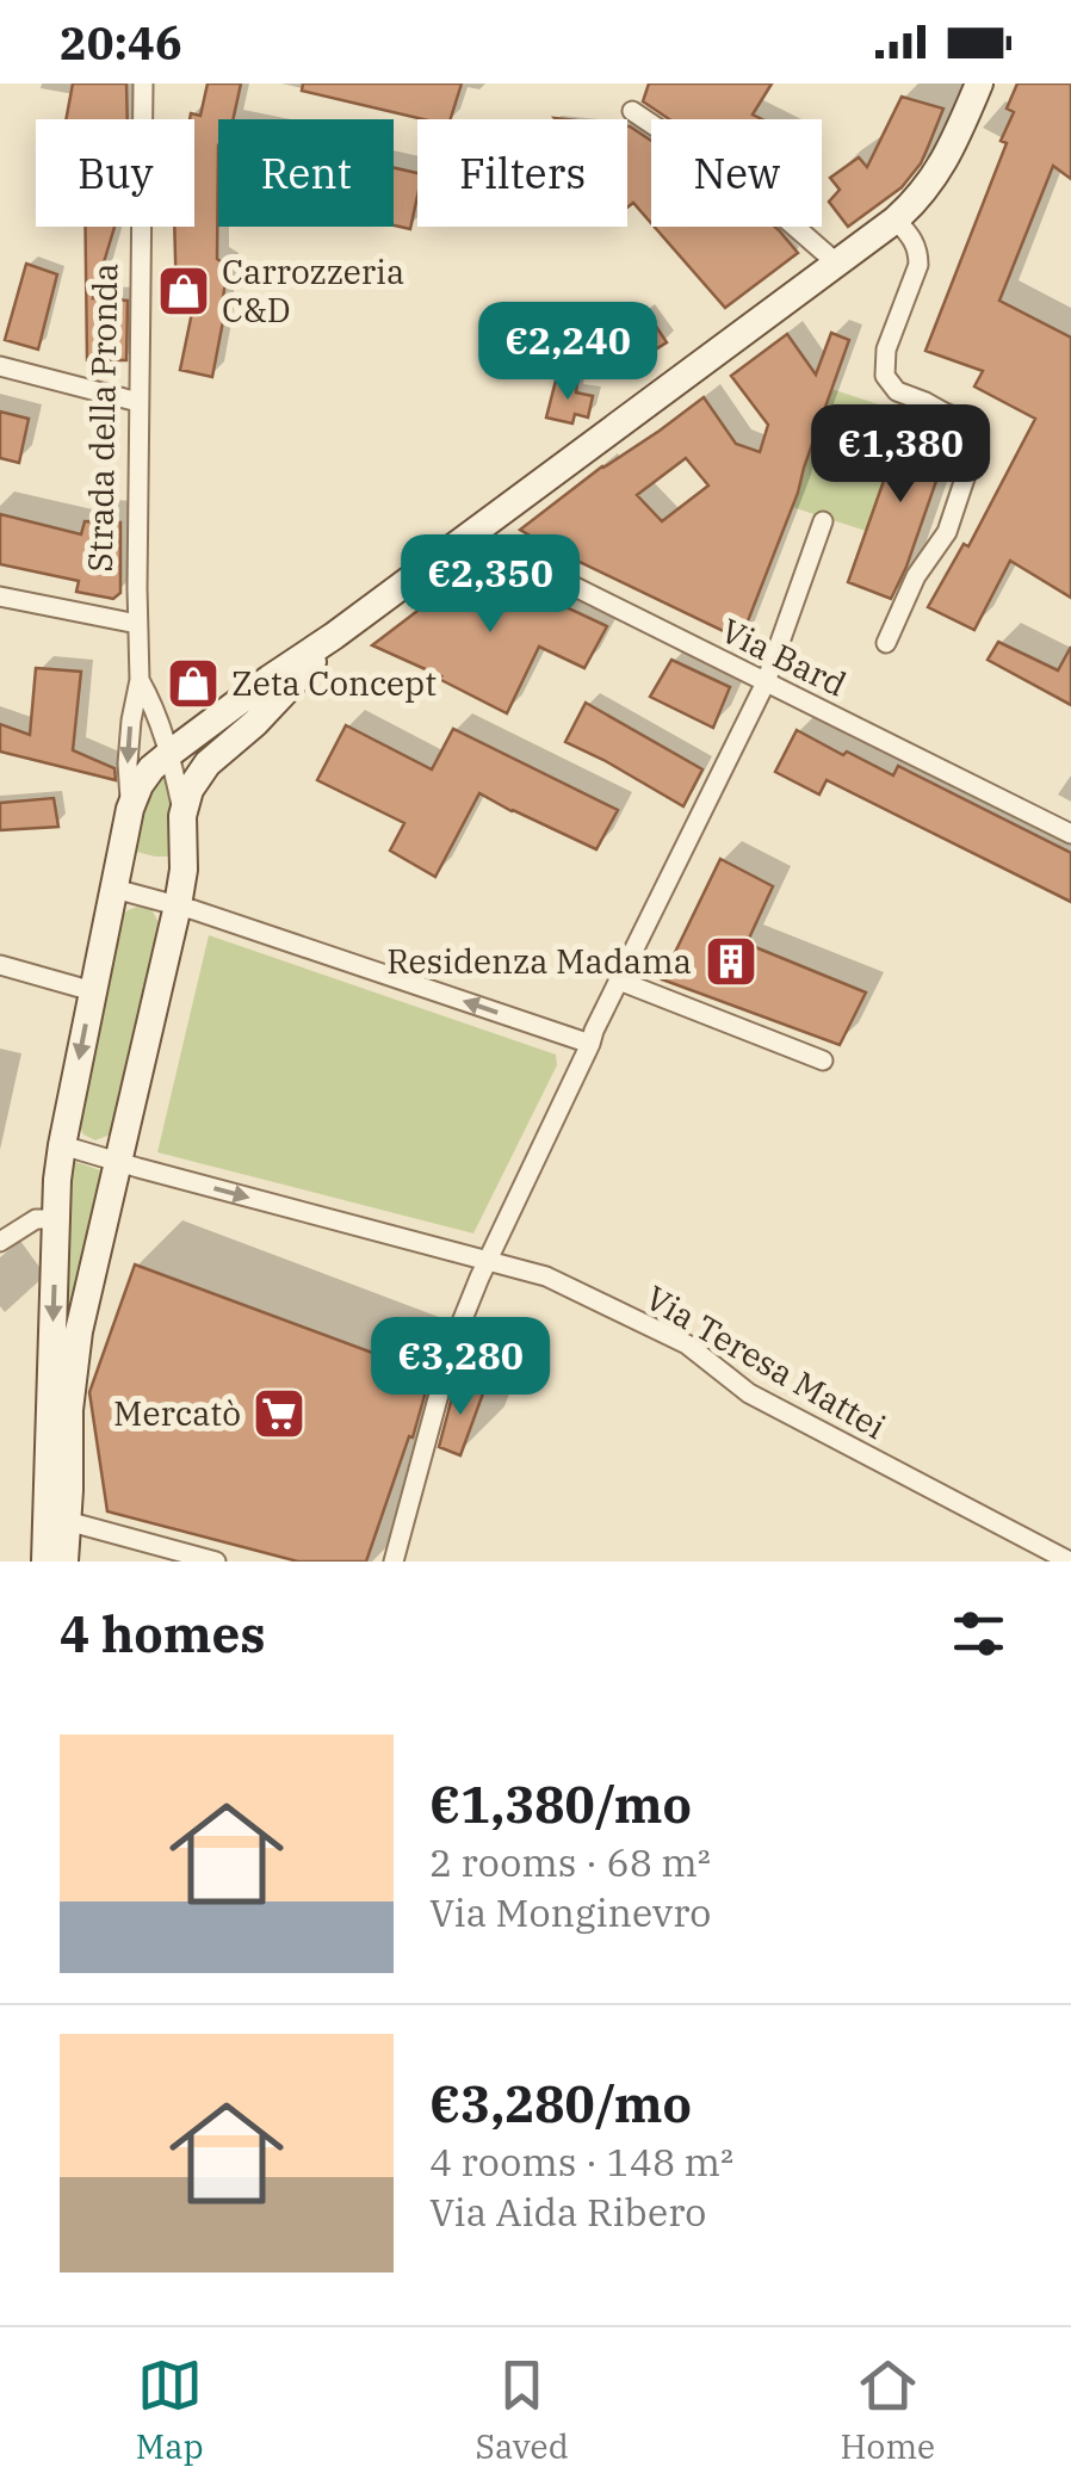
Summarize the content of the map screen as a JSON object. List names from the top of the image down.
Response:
{
  "streets": {
    "street": ["Strada della Pronda", "Via Bard", "Via Teresa Mattei"]
  },
  "one_way": ["Via Teresa Mattei"],
  "places": {
    "shop": ["Carrozzeria C&D", "Zeta Concept"],
    "building": ["Residenza Madama"],
    "supermarket": ["Mercatò"]
  },
  "page": {
    "status": "20:46",
    "chip": [
      "Buy",
      "Rent",
      "Filters",
      "New"
    ],
    "price": [
      "€2,240",
      "€1,380",
      "€2,350",
      "€3,280"
    ],
    "heading": "4 homes",
    "list": [
      {
        "name": "€1,380/mo",
        "note": "2 rooms · 68 m² · Via Monginevro"
      },
      {
        "name": "€3,280/mo",
        "note": "4 rooms · 148 m² · Via Aida Ribero"
      }
    ],
    "tabs": ["Map", "Saved", "Home"]
  }
}
